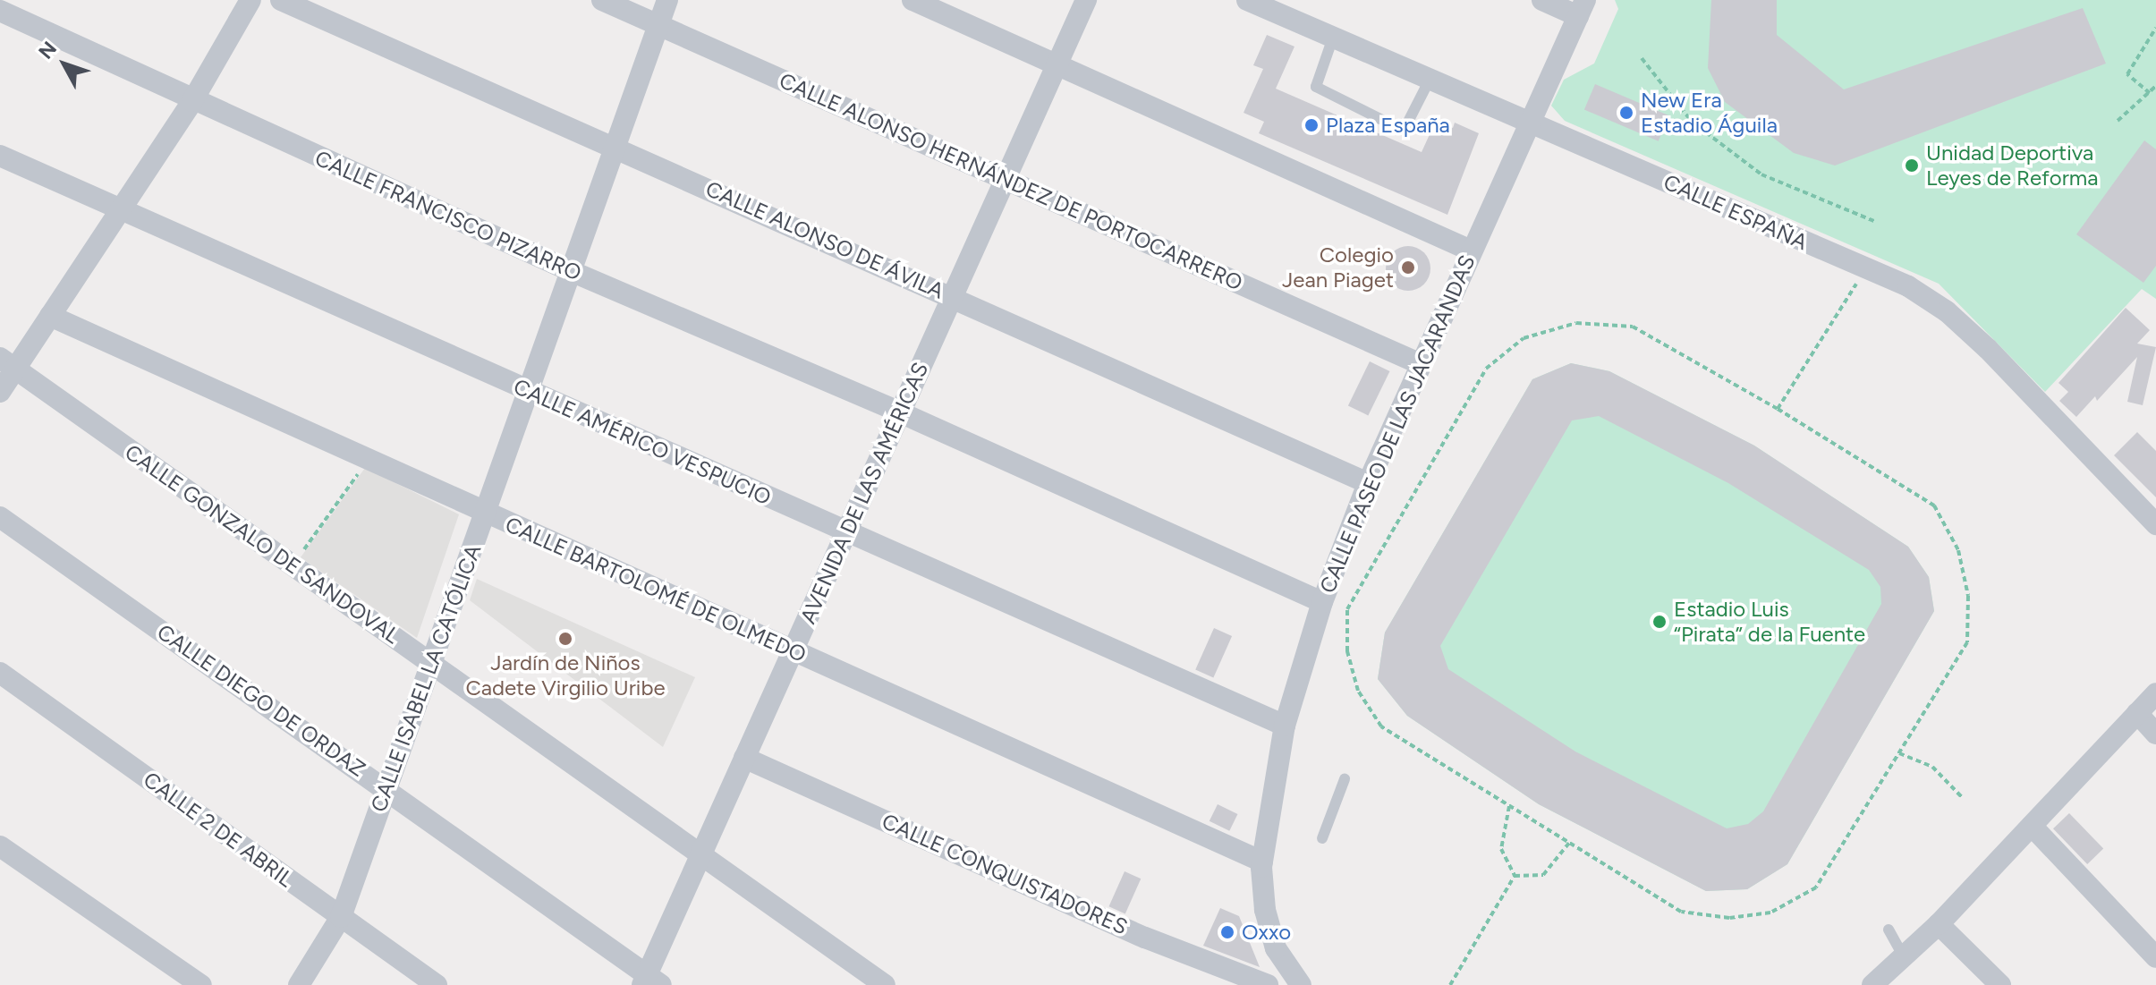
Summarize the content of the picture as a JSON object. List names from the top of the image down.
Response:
{
  "streets": {
    "street": [
      "CALLE ALONSO HERNÁNDEZ DE PORTOCARRERO",
      "CALLE ESPAÑA",
      "CALLE FRANCISCO PIZARRO",
      "CALLE ALONSO DE ÁVILA",
      "CALLE PASEO DE LAS JACARANDAS",
      "CALLE AMÉRICO VESPUCIO",
      "AVENIDA DE LAS AMÉRICAS",
      "CALLE GONZALO DE SANDOVAL",
      "CALLE BARTOLOMÉ DE OLMEDO",
      "CALLE ISABEL LA CATÓLICA",
      "CALLE DIEGO DE ORDAZ",
      "CALLE 2 DE ABRIL",
      "CALLE CONQUISTADORES"
    ]
  },
  "crossings": [
    ["CALLE ALONSO HERNÁNDEZ DE PORTOCARRERO", "CALLE PASEO DE LAS JACARANDAS"],
    ["CALLE ALONSO HERNÁNDEZ DE PORTOCARRERO", "AVENIDA DE LAS AMÉRICAS"],
    ["CALLE ALONSO HERNÁNDEZ DE PORTOCARRERO", "CALLE ISABEL LA CATÓLICA"],
    ["CALLE ESPAÑA", "CALLE PASEO DE LAS JACARANDAS"],
    ["CALLE FRANCISCO PIZARRO", "CALLE PASEO DE LAS JACARANDAS"],
    ["CALLE FRANCISCO PIZARRO", "AVENIDA DE LAS AMÉRICAS"],
    ["CALLE FRANCISCO PIZARRO", "CALLE ISABEL LA CATÓLICA"],
    ["CALLE ALONSO DE ÁVILA", "CALLE PASEO DE LAS JACARANDAS"],
    ["CALLE ALONSO DE ÁVILA", "AVENIDA DE LAS AMÉRICAS"],
    ["CALLE ALONSO DE ÁVILA", "CALLE ISABEL LA CATÓLICA"],
    ["CALLE PASEO DE LAS JACARANDAS", "CALLE AMÉRICO VESPUCIO"],
    ["CALLE PASEO DE LAS JACARANDAS", "CALLE BARTOLOMÉ DE OLMEDO"],
    ["CALLE AMÉRICO VESPUCIO", "AVENIDA DE LAS AMÉRICAS"],
    ["CALLE AMÉRICO VESPUCIO", "CALLE ISABEL LA CATÓLICA"],
    ["AVENIDA DE LAS AMÉRICAS", "CALLE GONZALO DE SANDOVAL"],
    ["AVENIDA DE LAS AMÉRICAS", "CALLE BARTOLOMÉ DE OLMEDO"],
    ["AVENIDA DE LAS AMÉRICAS", "CALLE DIEGO DE ORDAZ"],
    ["AVENIDA DE LAS AMÉRICAS", "CALLE CONQUISTADORES"],
    ["CALLE GONZALO DE SANDOVAL", "CALLE ISABEL LA CATÓLICA"],
    ["CALLE BARTOLOMÉ DE OLMEDO", "CALLE ISABEL LA CATÓLICA"],
    ["CALLE ISABEL LA CATÓLICA", "CALLE DIEGO DE ORDAZ"],
    ["CALLE ISABEL LA CATÓLICA", "CALLE 2 DE ABRIL"]
  ],
  "places": [
    "New Era Estadio Águila",
    "Plaza España",
    "Unidad Deportiva Leyes de Reforma",
    "Colegio Jean Piaget",
    "Estadio Luis “Pirata” de la Fuente",
    "Jardín de Niños Cadete Virgilio Uribe",
    "Oxxo"
  ],
  "north": "top left"
}
